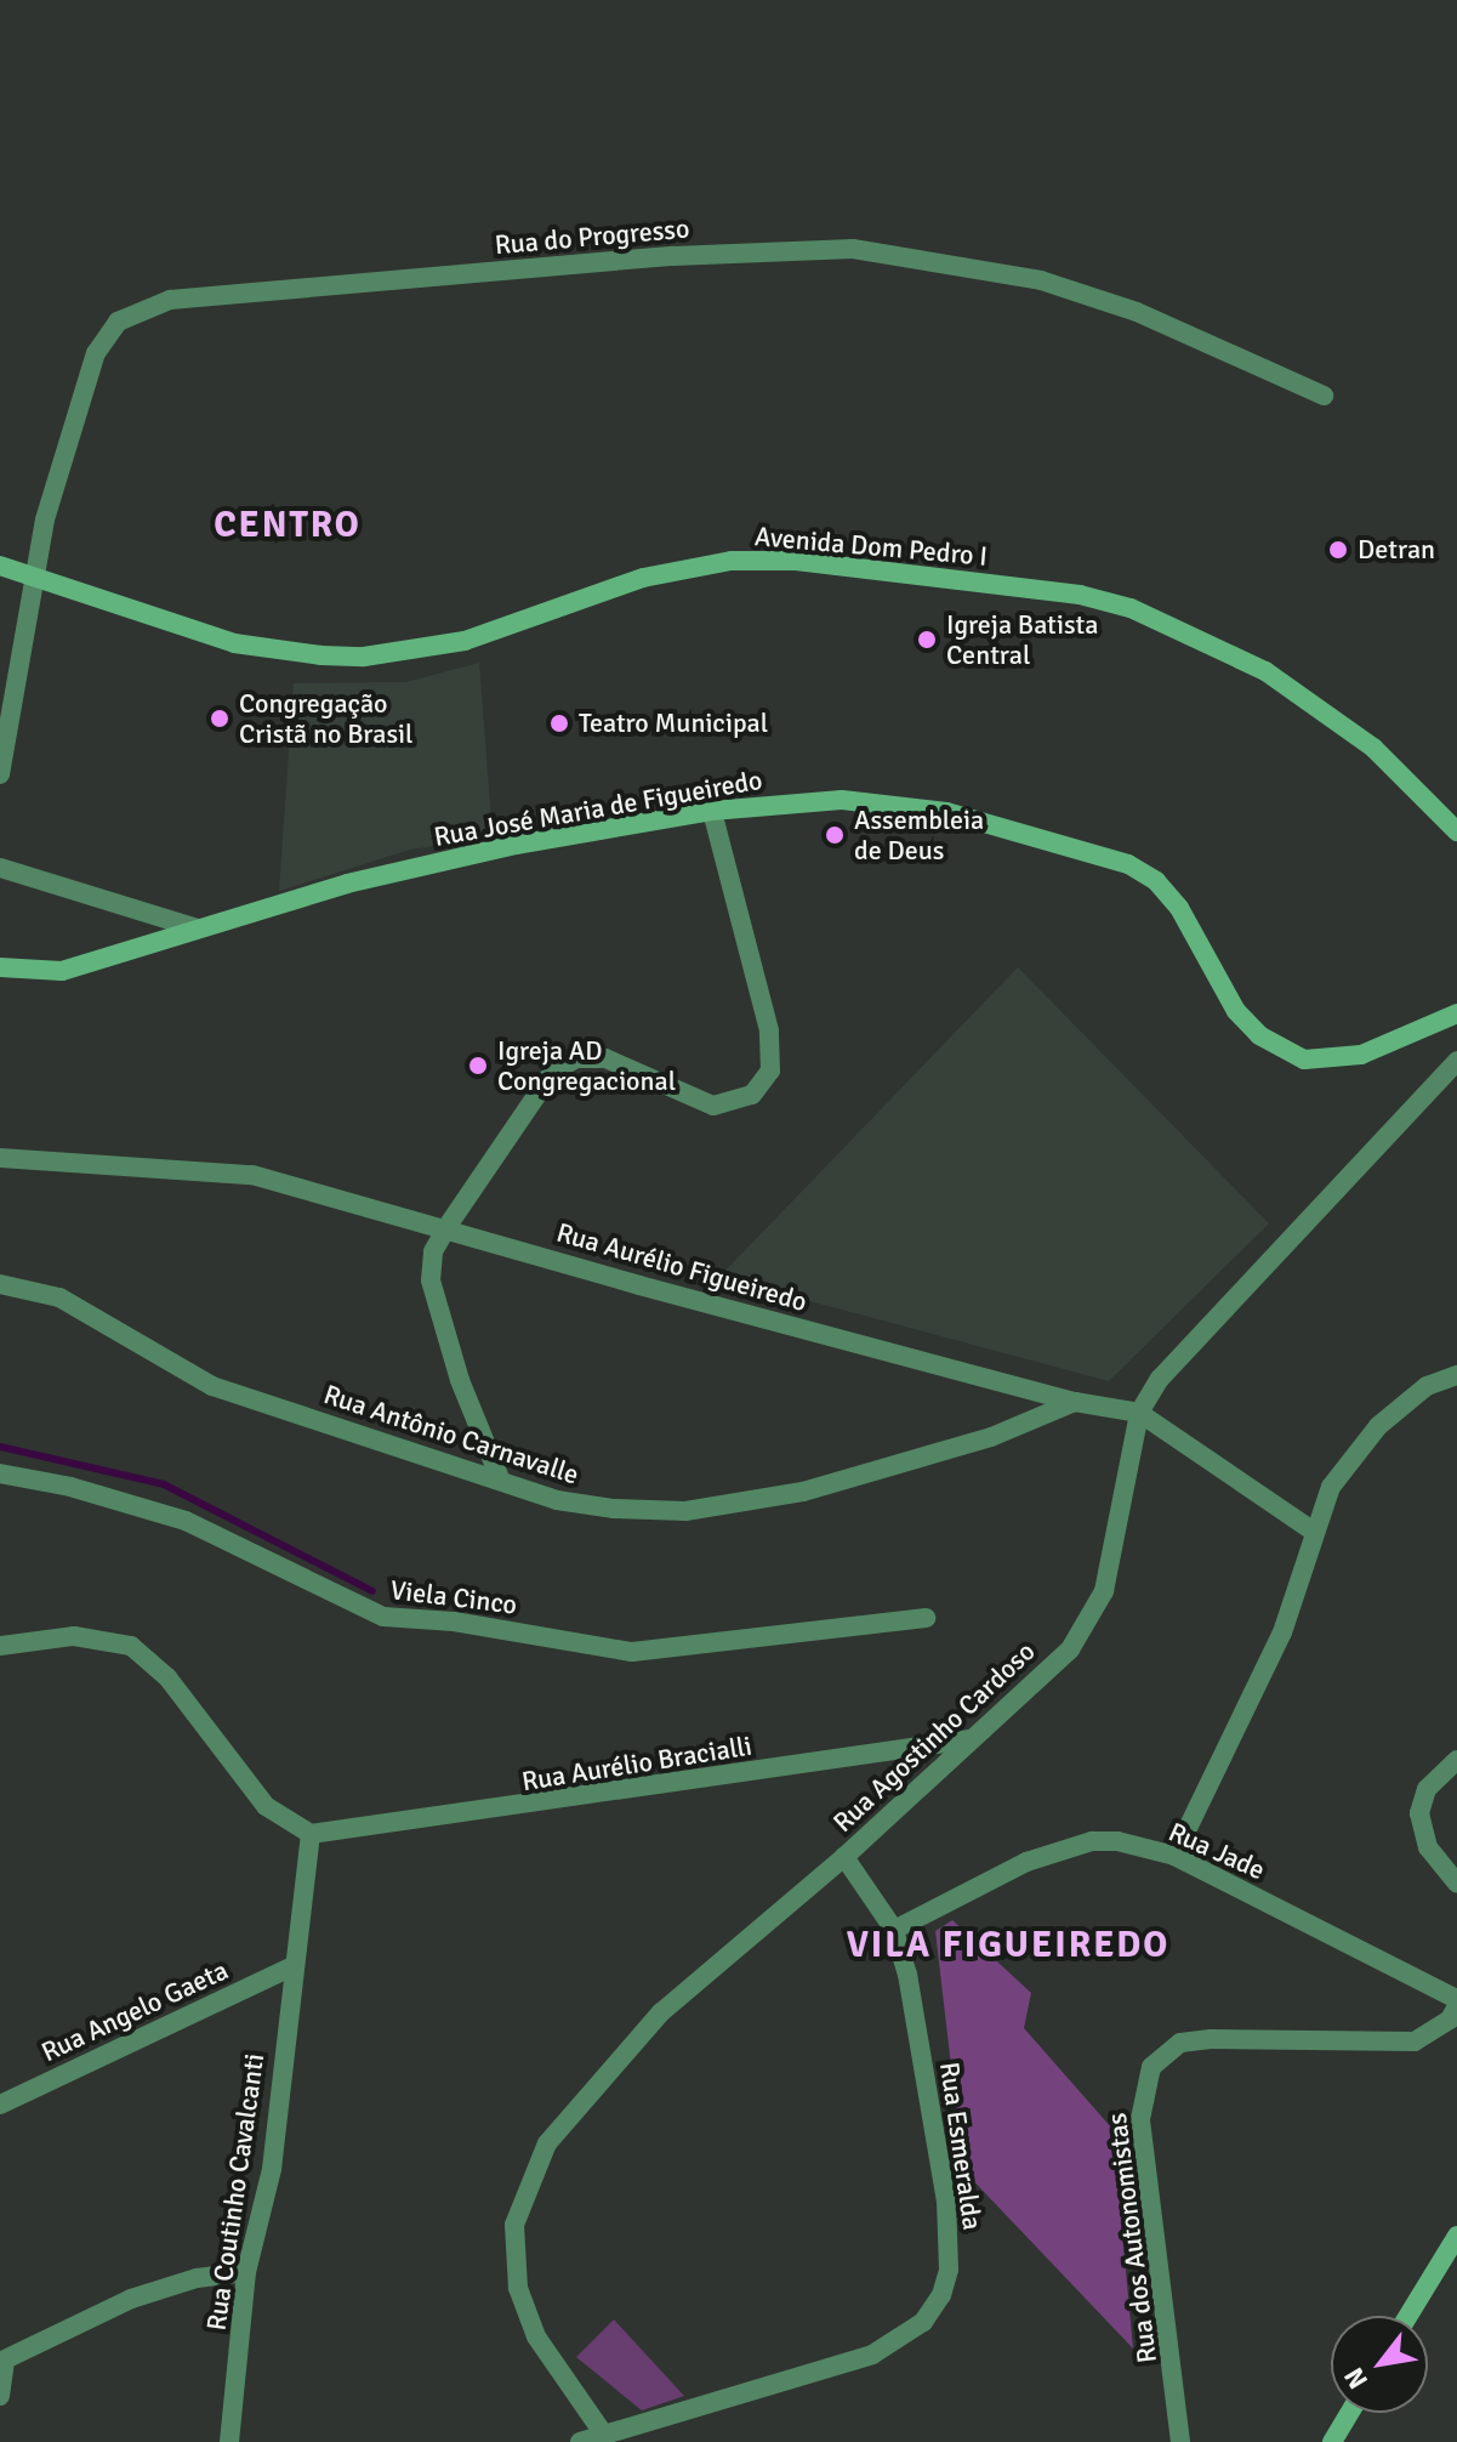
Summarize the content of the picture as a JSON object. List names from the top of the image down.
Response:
{
  "streets": {
    "main road": ["Avenida Dom Pedro I", "Rua José Maria de Figueiredo"],
    "street": [
      "Rua do Progresso",
      "Rua Aurélio Figueiredo",
      "Rua Antônio Carnavalle",
      "Viela Cinco",
      "Rua Agostinho Cardoso",
      "Rua Aurélio Bracialli",
      "Rua Jade",
      "Rua Angelo Gaeta",
      "Rua Esmeralda",
      "Rua Coutinho Cavalcanti",
      "Rua dos Autonomistas"
    ]
  },
  "crossings": [
    ["Rua do Progresso", "Avenida Dom Pedro I"],
    ["Rua Aurélio Figueiredo", "Rua Antônio Carnavalle"],
    ["Rua Aurélio Figueiredo", "Rua Agostinho Cardoso"],
    ["Rua Agostinho Cardoso", "Rua Aurélio Bracialli"],
    ["Rua Agostinho Cardoso", "Rua Esmeralda"],
    ["Rua Aurélio Bracialli", "Rua Coutinho Cavalcanti"],
    ["Rua Jade", "Rua Esmeralda"],
    ["Rua Angelo Gaeta", "Rua Coutinho Cavalcanti"]
  ],
  "districts": ["CENTRO", "VILA FIGUEIREDO"],
  "places": [
    "Detran",
    "Igreja Batista Central",
    "Congregação Cristã no Brasil",
    "Teatro Municipal",
    "Assembleia de Deus",
    "Igreja AD Congregacional"
  ],
  "north": "bottom left"
}
